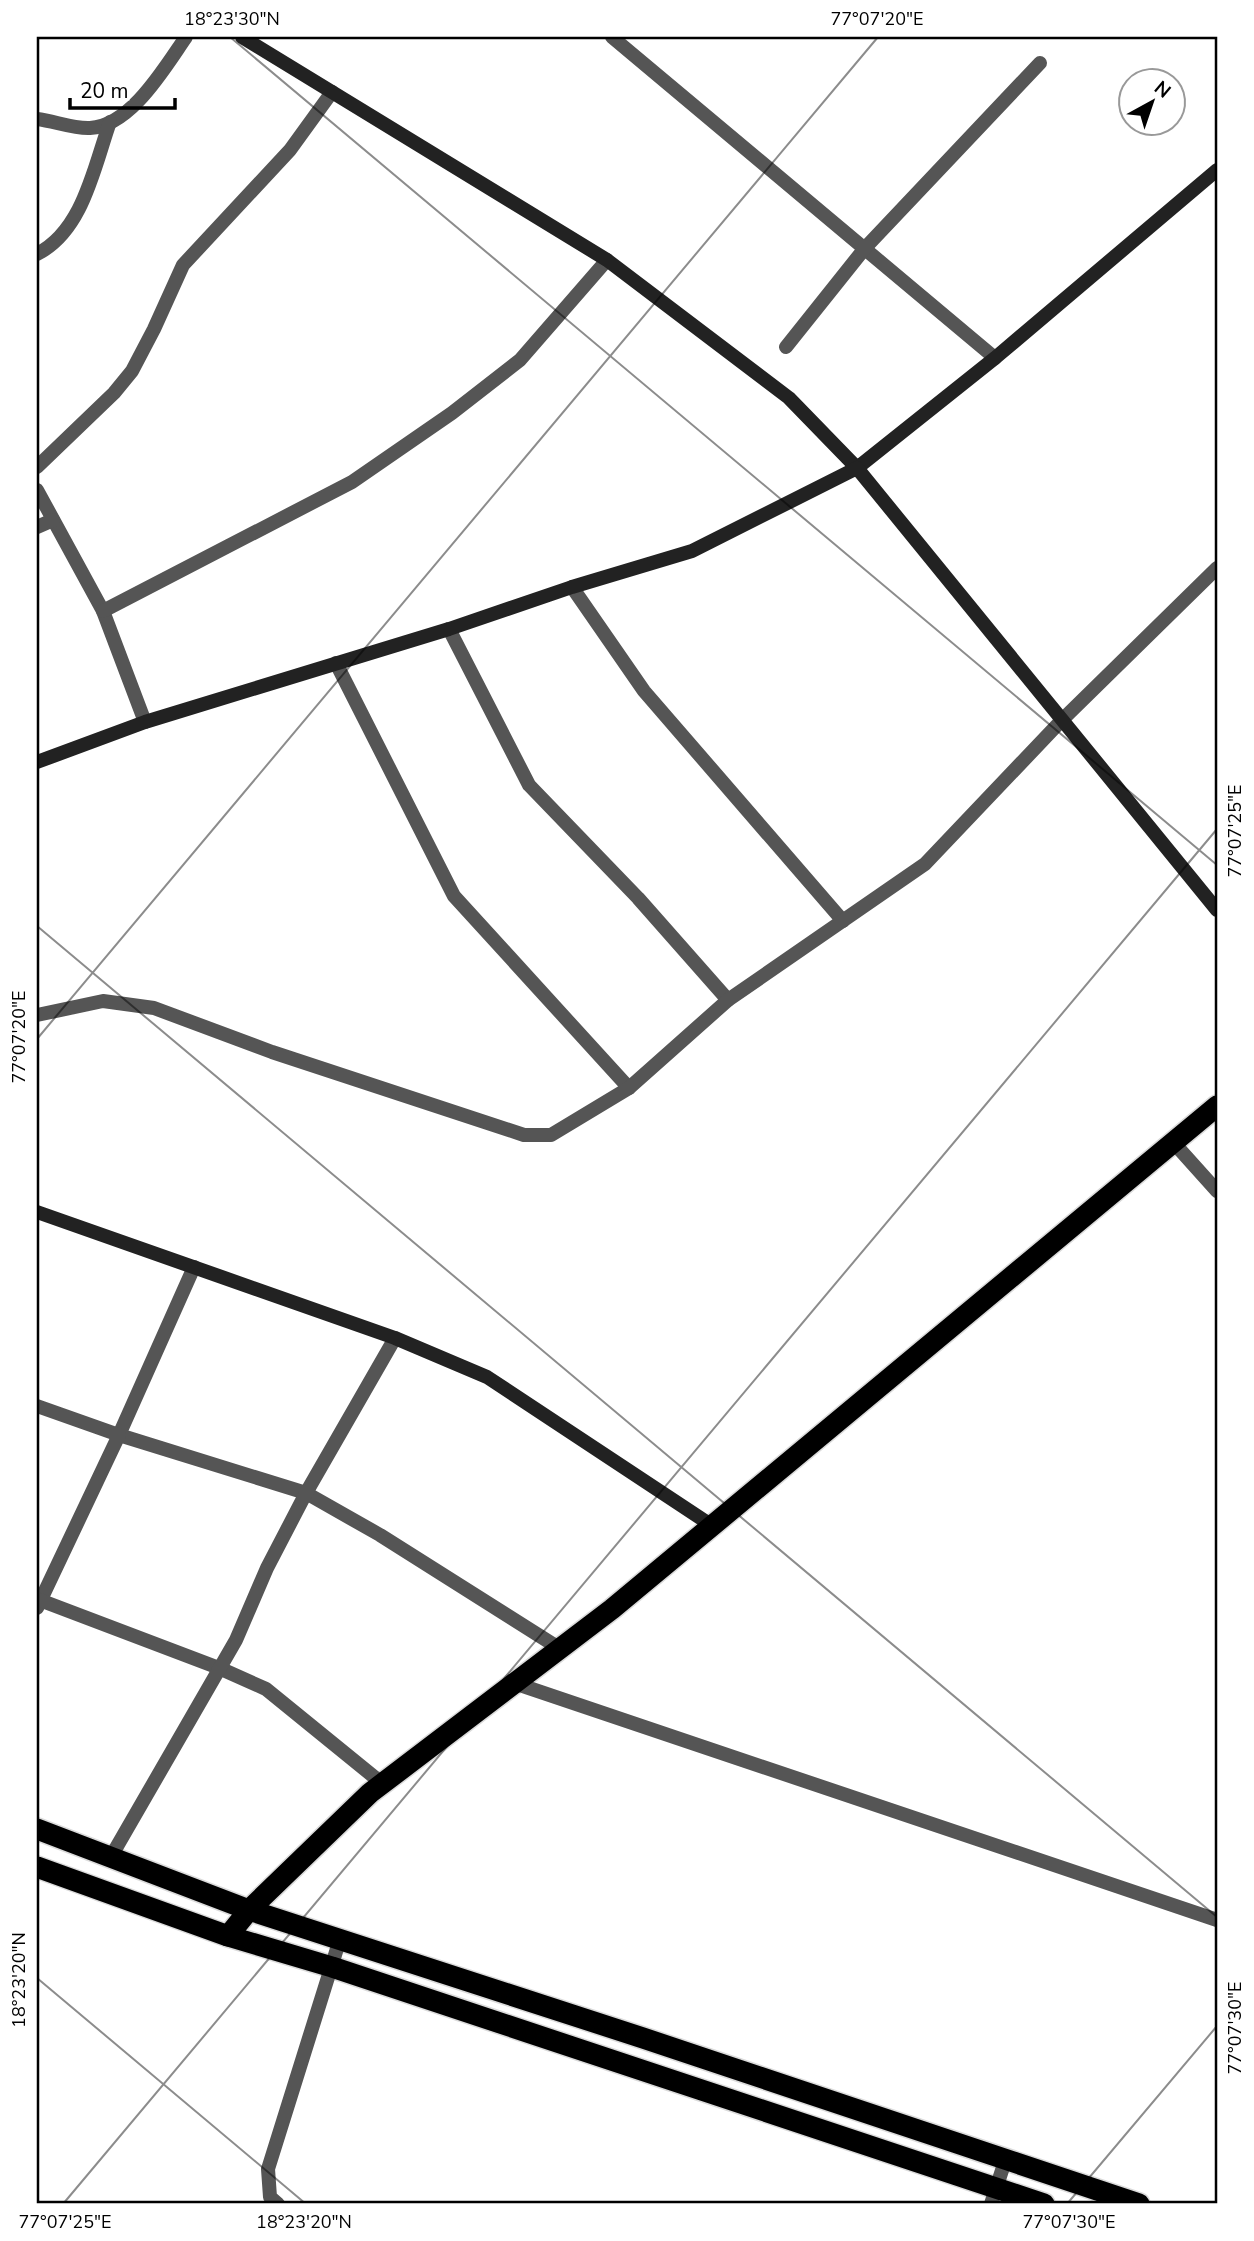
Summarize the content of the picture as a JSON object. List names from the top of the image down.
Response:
{
  "scale_bar": "20 m",
  "north": "top right",
  "coordinates": [
    "18°23'30\"N",
    "77°07'20\"E",
    "77°07'25\"E",
    "18°23'20\"N",
    "77°07'30\"E"
  ]
}
